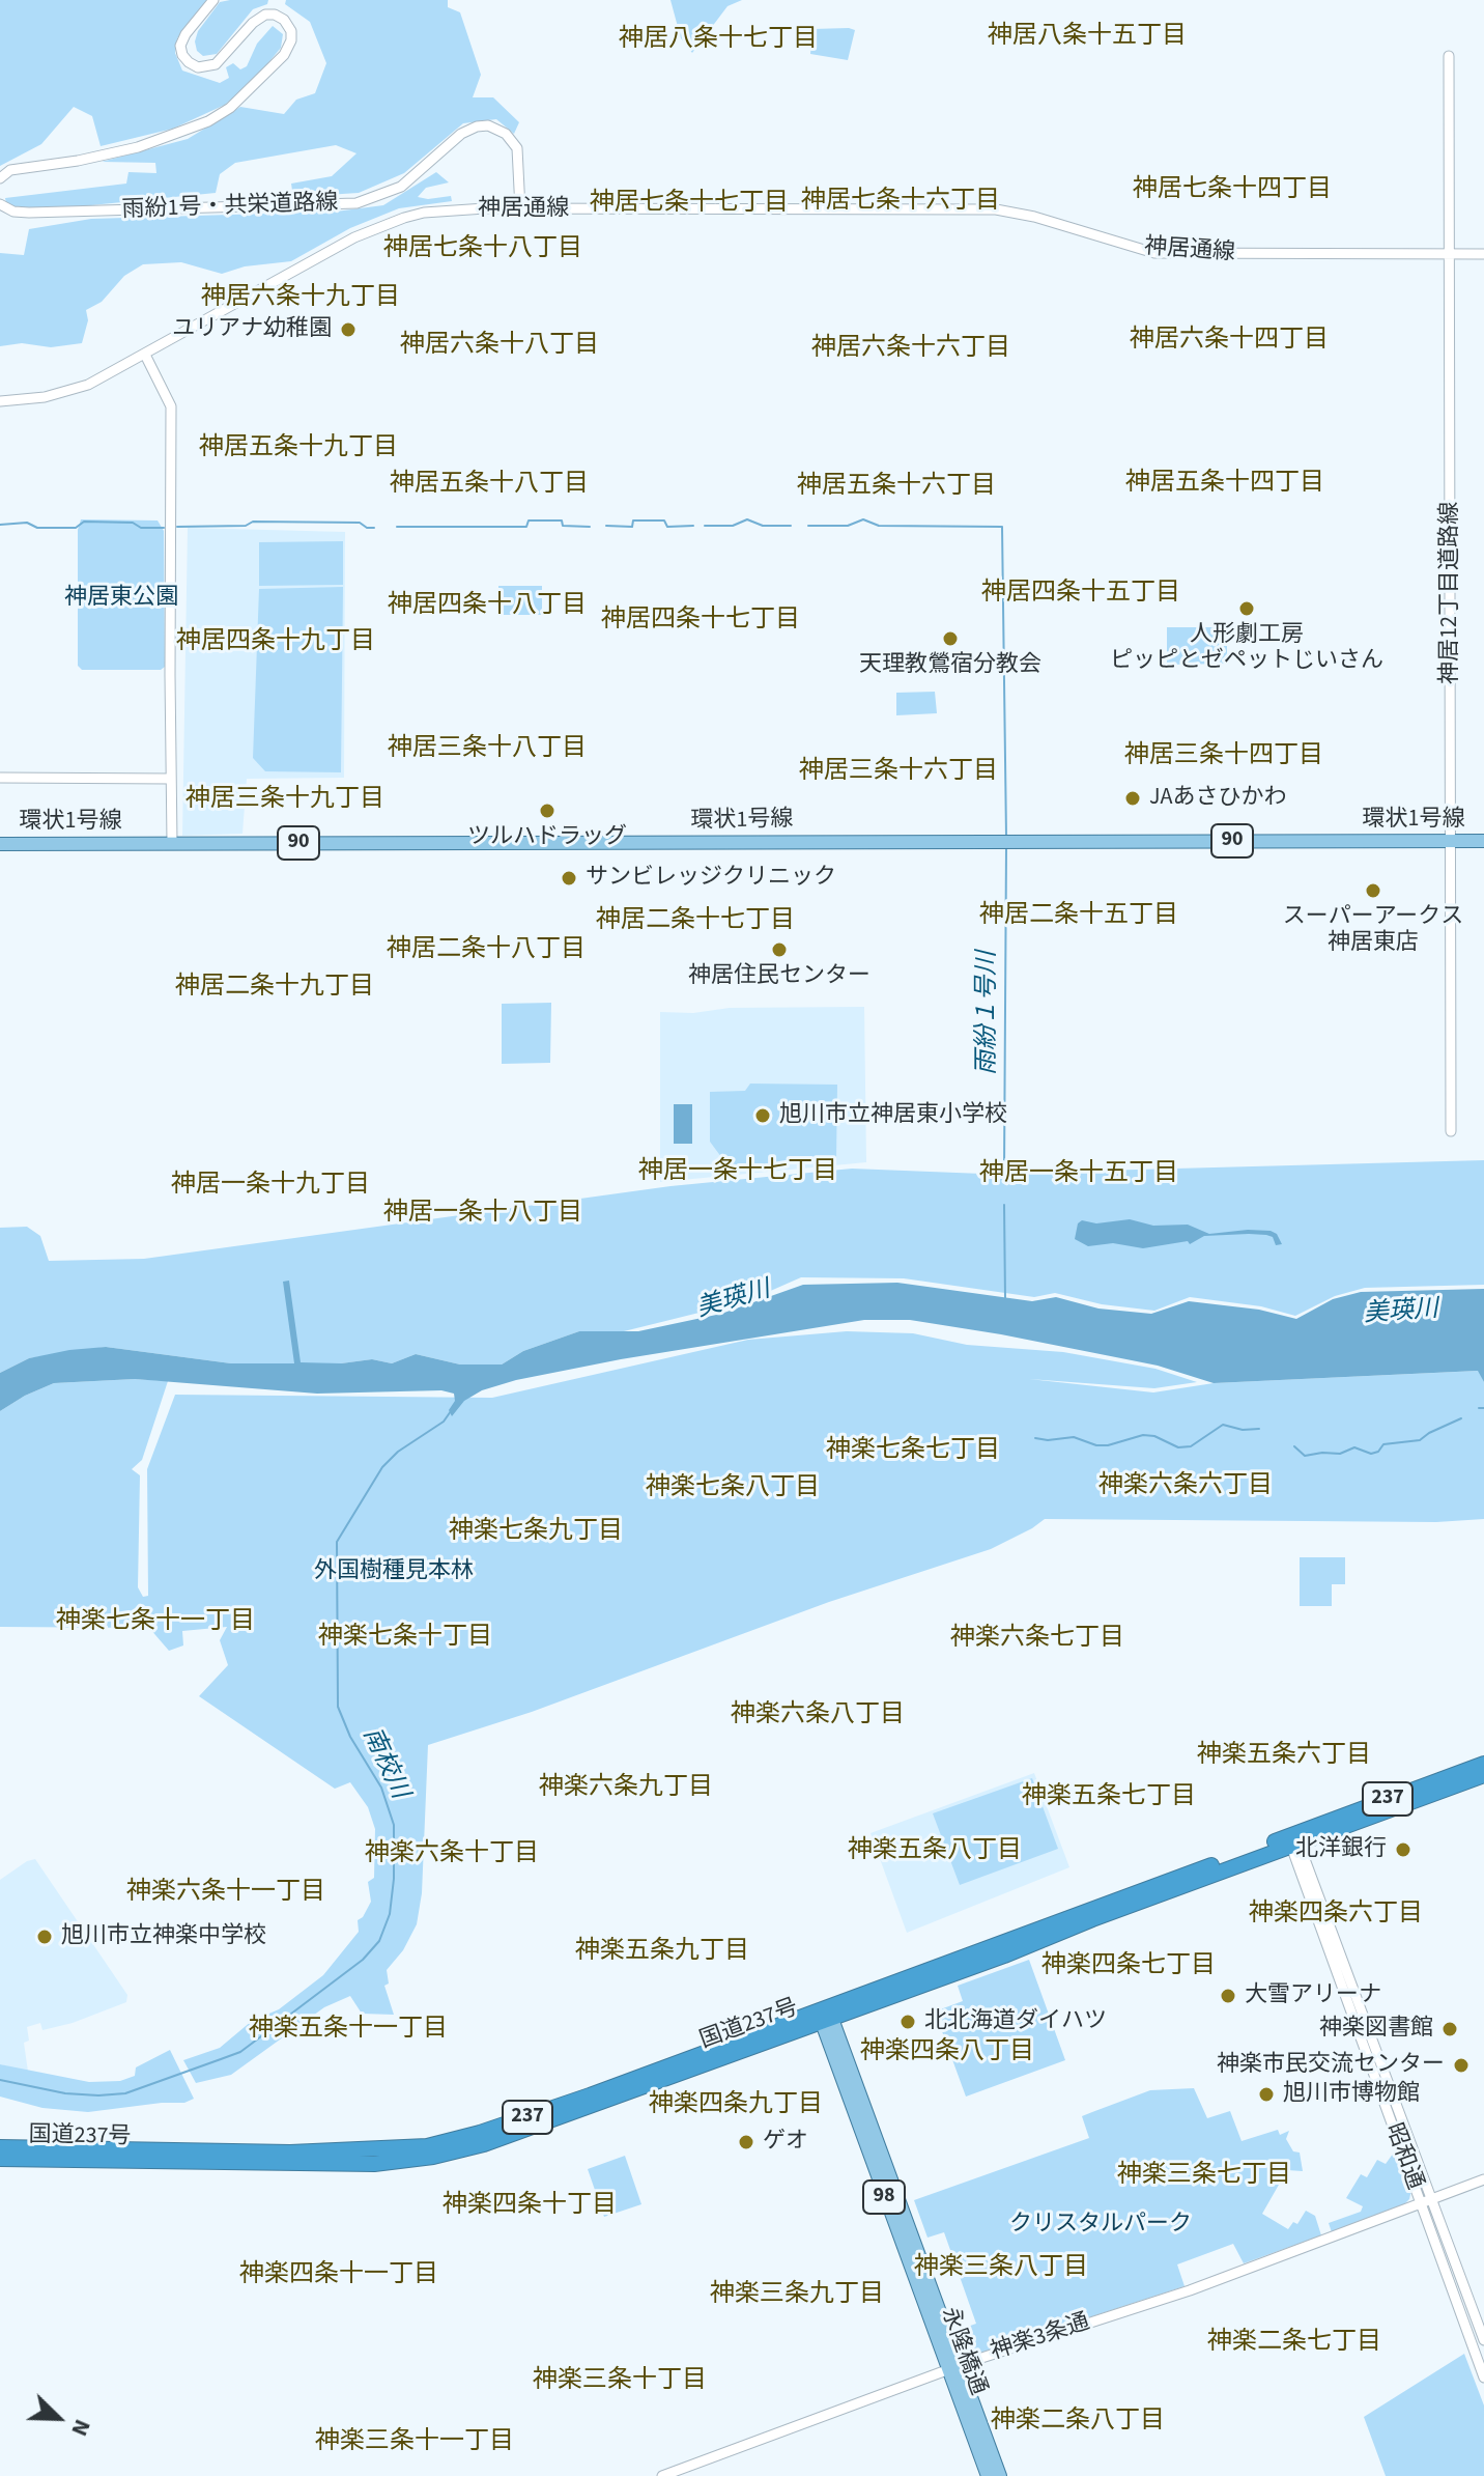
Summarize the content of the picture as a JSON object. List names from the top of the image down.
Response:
{
  "streets": {
    "highway": ["237", "国道237号"],
    "main road": [
      "環状1号線",
      "90",
      "98",
      "永隆橋通"
    ],
    "street": [
      "雨紛1号・共栄道路線",
      "神居通線",
      "神居12丁目道路線",
      "昭和通",
      "神楽3条通"
    ]
  },
  "crossings": [
    ["雨紛1号・共栄道路線", "神居通線"],
    ["神居通線", "神居12丁目道路線"],
    ["神居12丁目道路線", "環状1号線"],
    ["国道237号", "昭和通"],
    ["国道237号", "永隆橋通"],
    ["昭和通", "神楽3条通"],
    ["神楽3条通", "永隆橋通"]
  ],
  "districts": [
    "神居八条十五丁目",
    "神居八条十七丁目",
    "神居七条十四丁目",
    "神居七条十六丁目",
    "神居七条十七丁目",
    "神居七条十八丁目",
    "神居六条十九丁目",
    "神居六条十四丁目",
    "神居六条十八丁目",
    "神居六条十六丁目",
    "神居五条十九丁目",
    "神居五条十四丁目",
    "神居五条十八丁目",
    "神居五条十六丁目",
    "神居四条十五丁目",
    "神居四条十八丁目",
    "神居四条十七丁目",
    "神居四条十九丁目",
    "神居三条十八丁目",
    "神居三条十四丁目",
    "神居三条十六丁目",
    "神居三条十九丁目",
    "神居二条十五丁目",
    "神居二条十七丁目",
    "神居二条十八丁目",
    "神居二条十九丁目",
    "神居一条十七丁目",
    "神居一条十五丁目",
    "神居一条十九丁目",
    "神居一条十八丁目",
    "神楽七条七丁目",
    "神楽六条六丁目",
    "神楽七条八丁目",
    "神楽七条九丁目",
    "神楽七条十一丁目",
    "神楽七条十丁目",
    "神楽六条七丁目",
    "神楽六条八丁目",
    "神楽五条六丁目",
    "神楽六条九丁目",
    "神楽五条七丁目",
    "神楽五条八丁目",
    "神楽六条十丁目",
    "神楽六条十一丁目",
    "神楽四条六丁目",
    "神楽五条九丁目",
    "神楽四条七丁目",
    "神楽五条十一丁目",
    "神楽四条八丁目",
    "神楽四条九丁目",
    "神楽三条七丁目",
    "神楽四条十丁目",
    "神楽三条八丁目",
    "神楽四条十一丁目",
    "神楽三条九丁目",
    "神楽二条七丁目",
    "神楽三条十丁目",
    "神楽二条八丁目",
    "神楽三条十一丁目"
  ],
  "water": ["雨紛１号川", "美瑛川", "南校川"],
  "parks": ["神居東公園", "外国樹種見本林", "クリスタルパーク"],
  "places": [
    "ユリアナ幼稚園",
    "人形劇工房 ピッピとゼペットじいさん",
    "天理教鶯宿分教会",
    "JAあさひかわ",
    "ツルハドラッグ",
    "サンビレッジクリニック",
    "スーパーアークス 神居東店",
    "神居住民センター",
    "旭川市立神居東小学校",
    "北洋銀行",
    "旭川市立神楽中学校",
    "大雪アリーナ",
    "北北海道ダイハツ",
    "神楽図書館",
    "神楽市民交流センター",
    "旭川市博物館",
    "ゲオ"
  ],
  "north": "bottom right"
}
